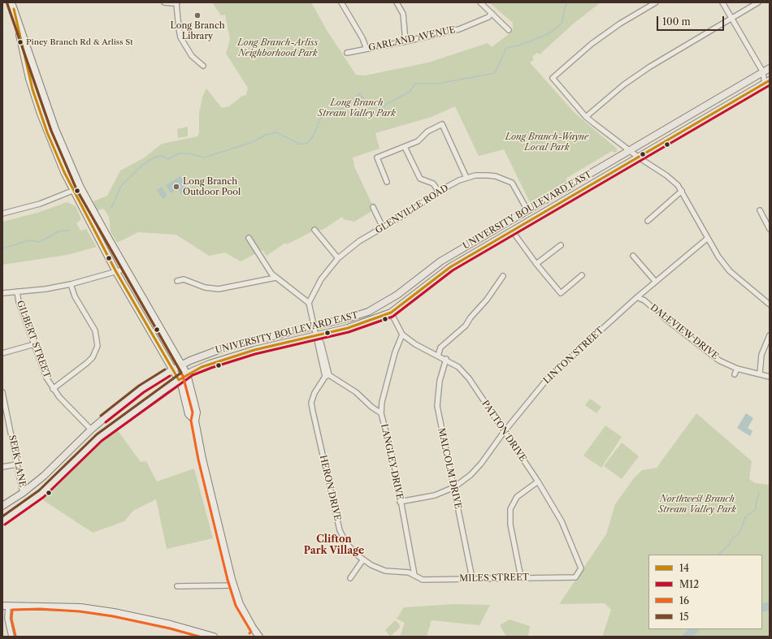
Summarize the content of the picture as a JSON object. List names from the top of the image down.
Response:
{
  "streets": {
    "main road": ["UNIVERSITY BOULEVARD EAST"],
    "street": [
      "GARLAND AVENUE",
      "GLENVILLE ROAD",
      "DALEVIEW DRIVE",
      "GILBERT STREET",
      "LINTON STREET",
      "PATTON DRIVE",
      "SEEK LANE",
      "LANGLEY DRIVE",
      "MALCOLM DRIVE",
      "HERON DRIVE",
      "MILES STREET"
    ]
  },
  "crossings": [
    ["GLENVILLE ROAD", "UNIVERSITY BOULEVARD EAST"],
    ["UNIVERSITY BOULEVARD EAST", "GILBERT STREET"],
    ["UNIVERSITY BOULEVARD EAST", "PATTON DRIVE"],
    ["UNIVERSITY BOULEVARD EAST", "SEEK LANE"],
    ["DALEVIEW DRIVE", "LINTON STREET"],
    ["LINTON STREET", "PATTON DRIVE"],
    ["LINTON STREET", "LANGLEY DRIVE"],
    ["LINTON STREET", "MALCOLM DRIVE"],
    ["PATTON DRIVE", "MALCOLM DRIVE"],
    ["PATTON DRIVE", "MILES STREET"],
    ["LANGLEY DRIVE", "HERON DRIVE"],
    ["LANGLEY DRIVE", "MILES STREET"],
    ["MALCOLM DRIVE", "MILES STREET"],
    ["HERON DRIVE", "MILES STREET"]
  ],
  "districts": ["Clifton Park Village"],
  "parks": [
    "Long Branch-Arliss Neighborhood Park",
    "Long Branch Stream Valley Park",
    "Long Branch-Wayne Local Park",
    "Northwest Branch Stream Valley Park"
  ],
  "places": ["Long Branch Library", "Piney Branch Rd & Arliss St", "Long Branch Outdoor Pool"],
  "lines": [
    "transit line 16",
    "transit line 15",
    "transit line 14",
    "transit line M12"
  ],
  "legend": [
    "14",
    "M12",
    "16",
    "15"
  ],
  "scale_bar": "100 m"
}
